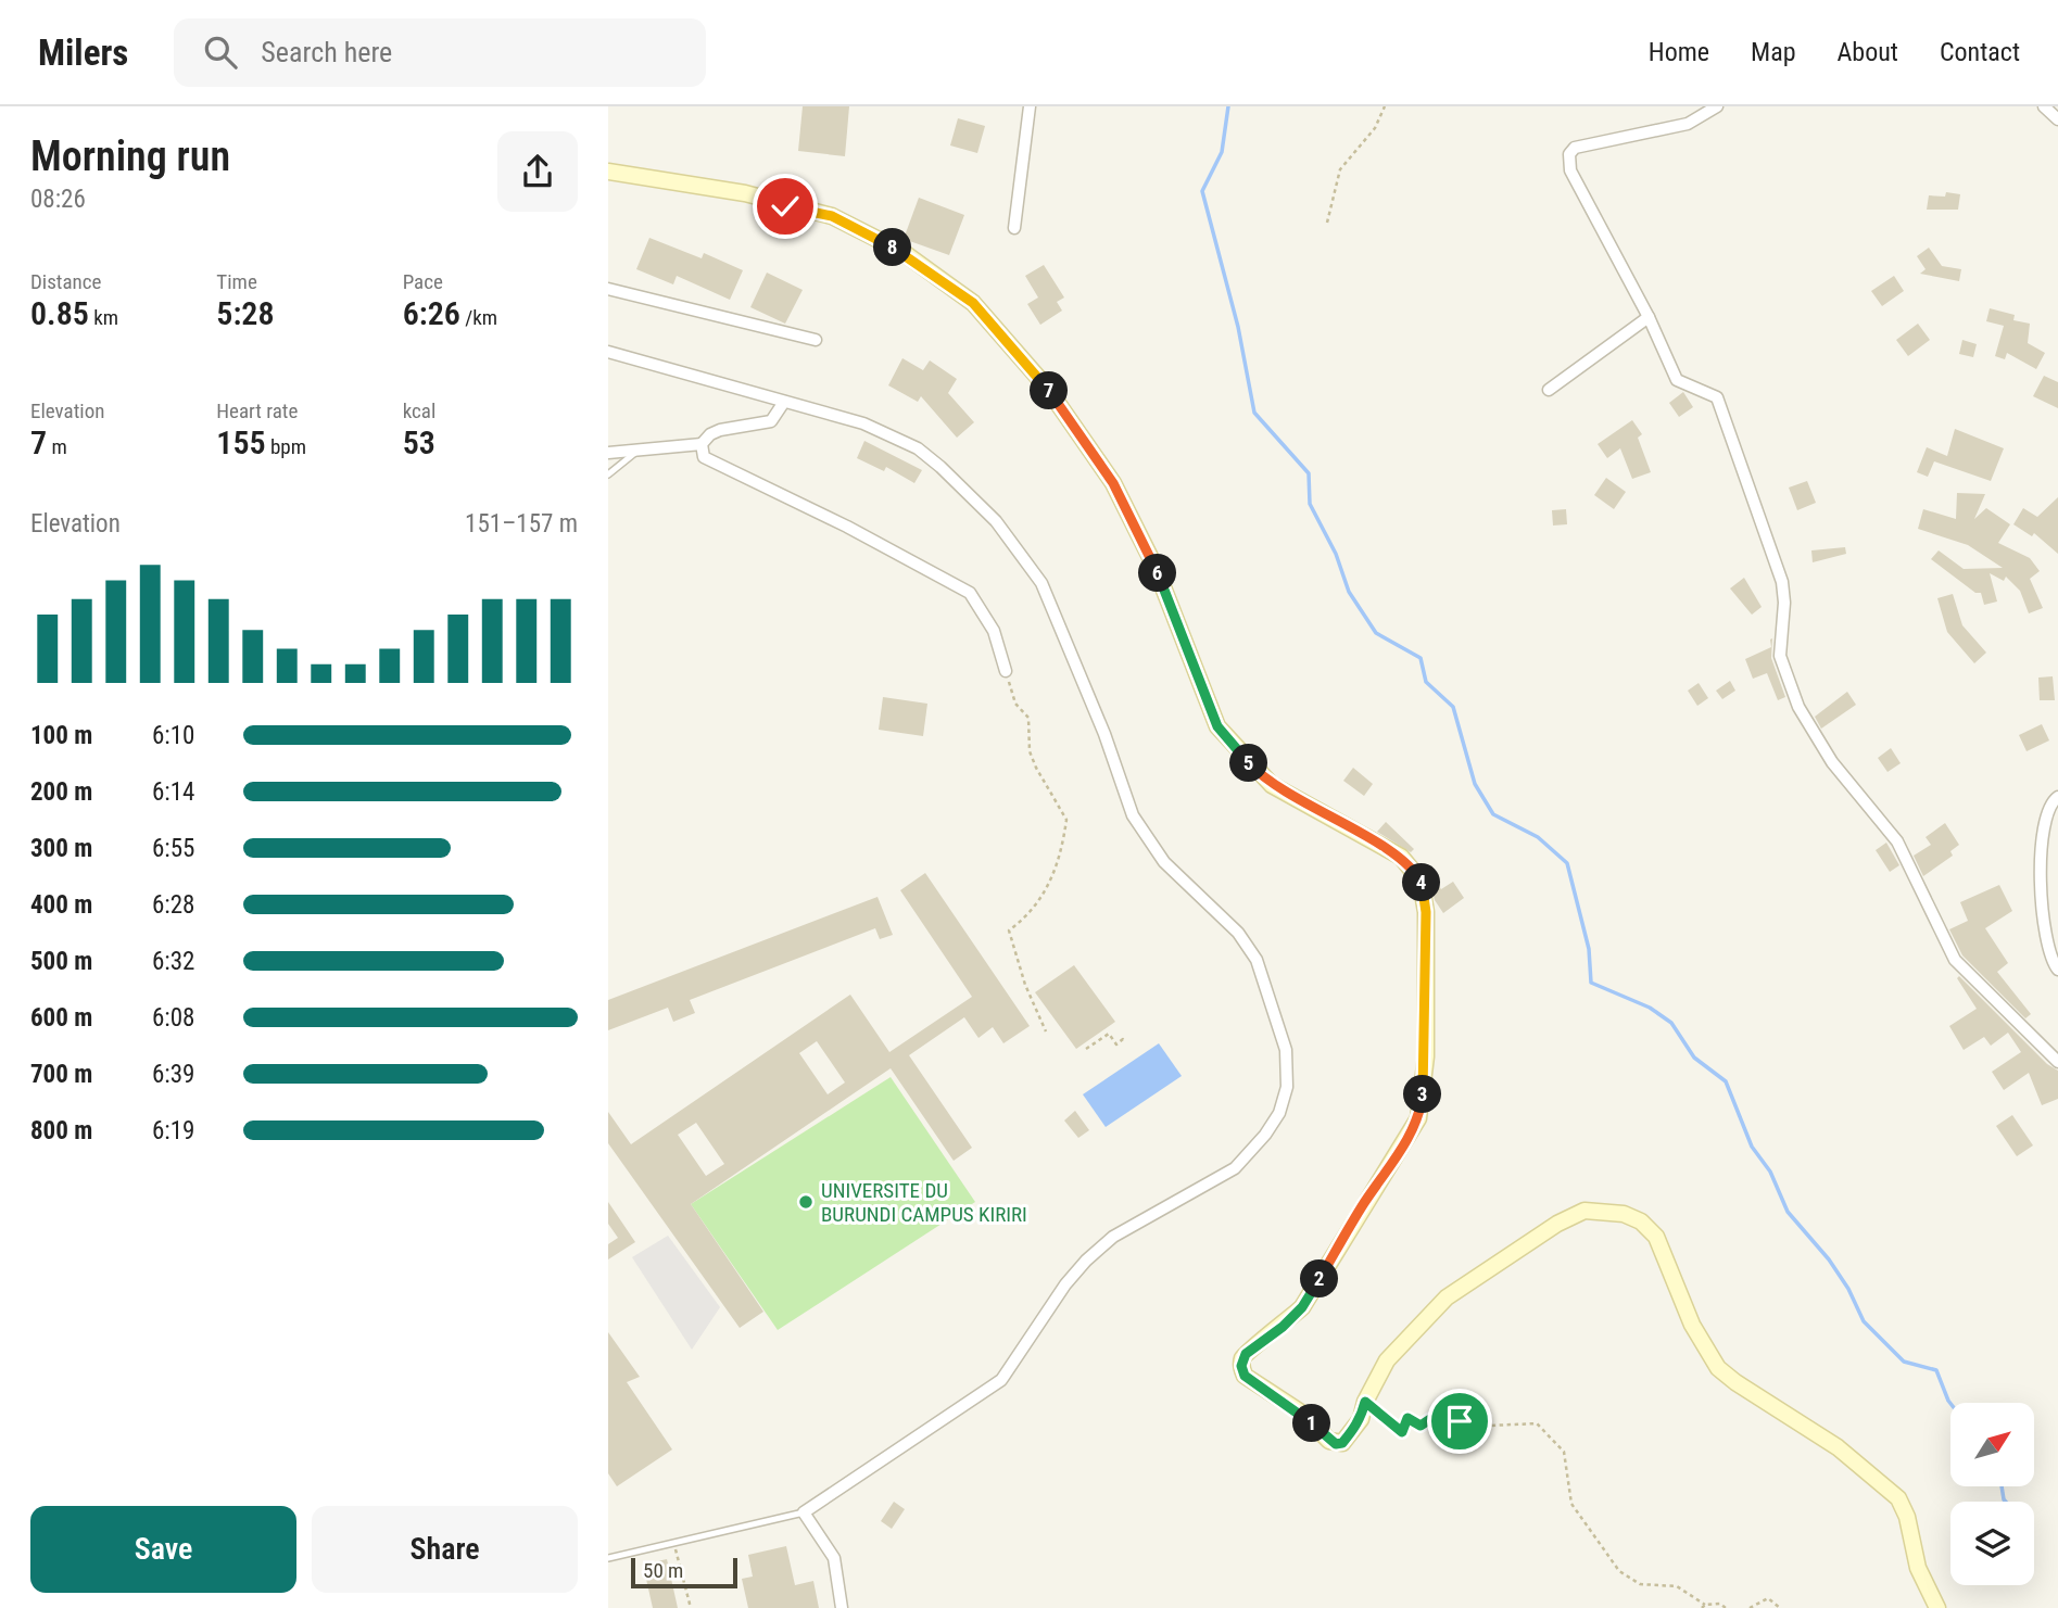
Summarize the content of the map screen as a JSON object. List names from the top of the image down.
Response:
{
  "places": ["UNIVERSITE DU BURUNDI CAMPUS KIRIRI"],
  "scale_bar": "50 m",
  "north": "top right",
  "page": {
    "header": "Milers",
    "search": "Search here",
    "nav": [
      "Home",
      "Map",
      "About",
      "Contact"
    ],
    "heading": ["Morning run", "08:26"],
    "pins": [
      "8",
      "7",
      "6",
      "5",
      "4",
      "3",
      "2",
      "1"
    ],
    "stats": [
      ["Distance", "0.85 km"],
      ["Time", "5:28"],
      ["Pace", "6:26 /km"],
      ["Elevation", "7 m"],
      ["Heart rate", "155 bpm"],
      ["kcal", "53"]
    ],
    "chart": ["Elevation", "151–157 m"],
    "list": [
      {
        "name": "100 m",
        "note": "6:10"
      },
      {
        "name": "200 m",
        "note": "6:14"
      },
      {
        "name": "300 m",
        "note": "6:55"
      },
      {
        "name": "400 m",
        "note": "6:28"
      },
      {
        "name": "500 m",
        "note": "6:32"
      },
      {
        "name": "600 m",
        "note": "6:08"
      },
      {
        "name": "700 m",
        "note": "6:39"
      },
      {
        "name": "800 m",
        "note": "6:19"
      }
    ],
    "buttons": ["Save", "Share"],
    "scale": "50 m"
  }
}
